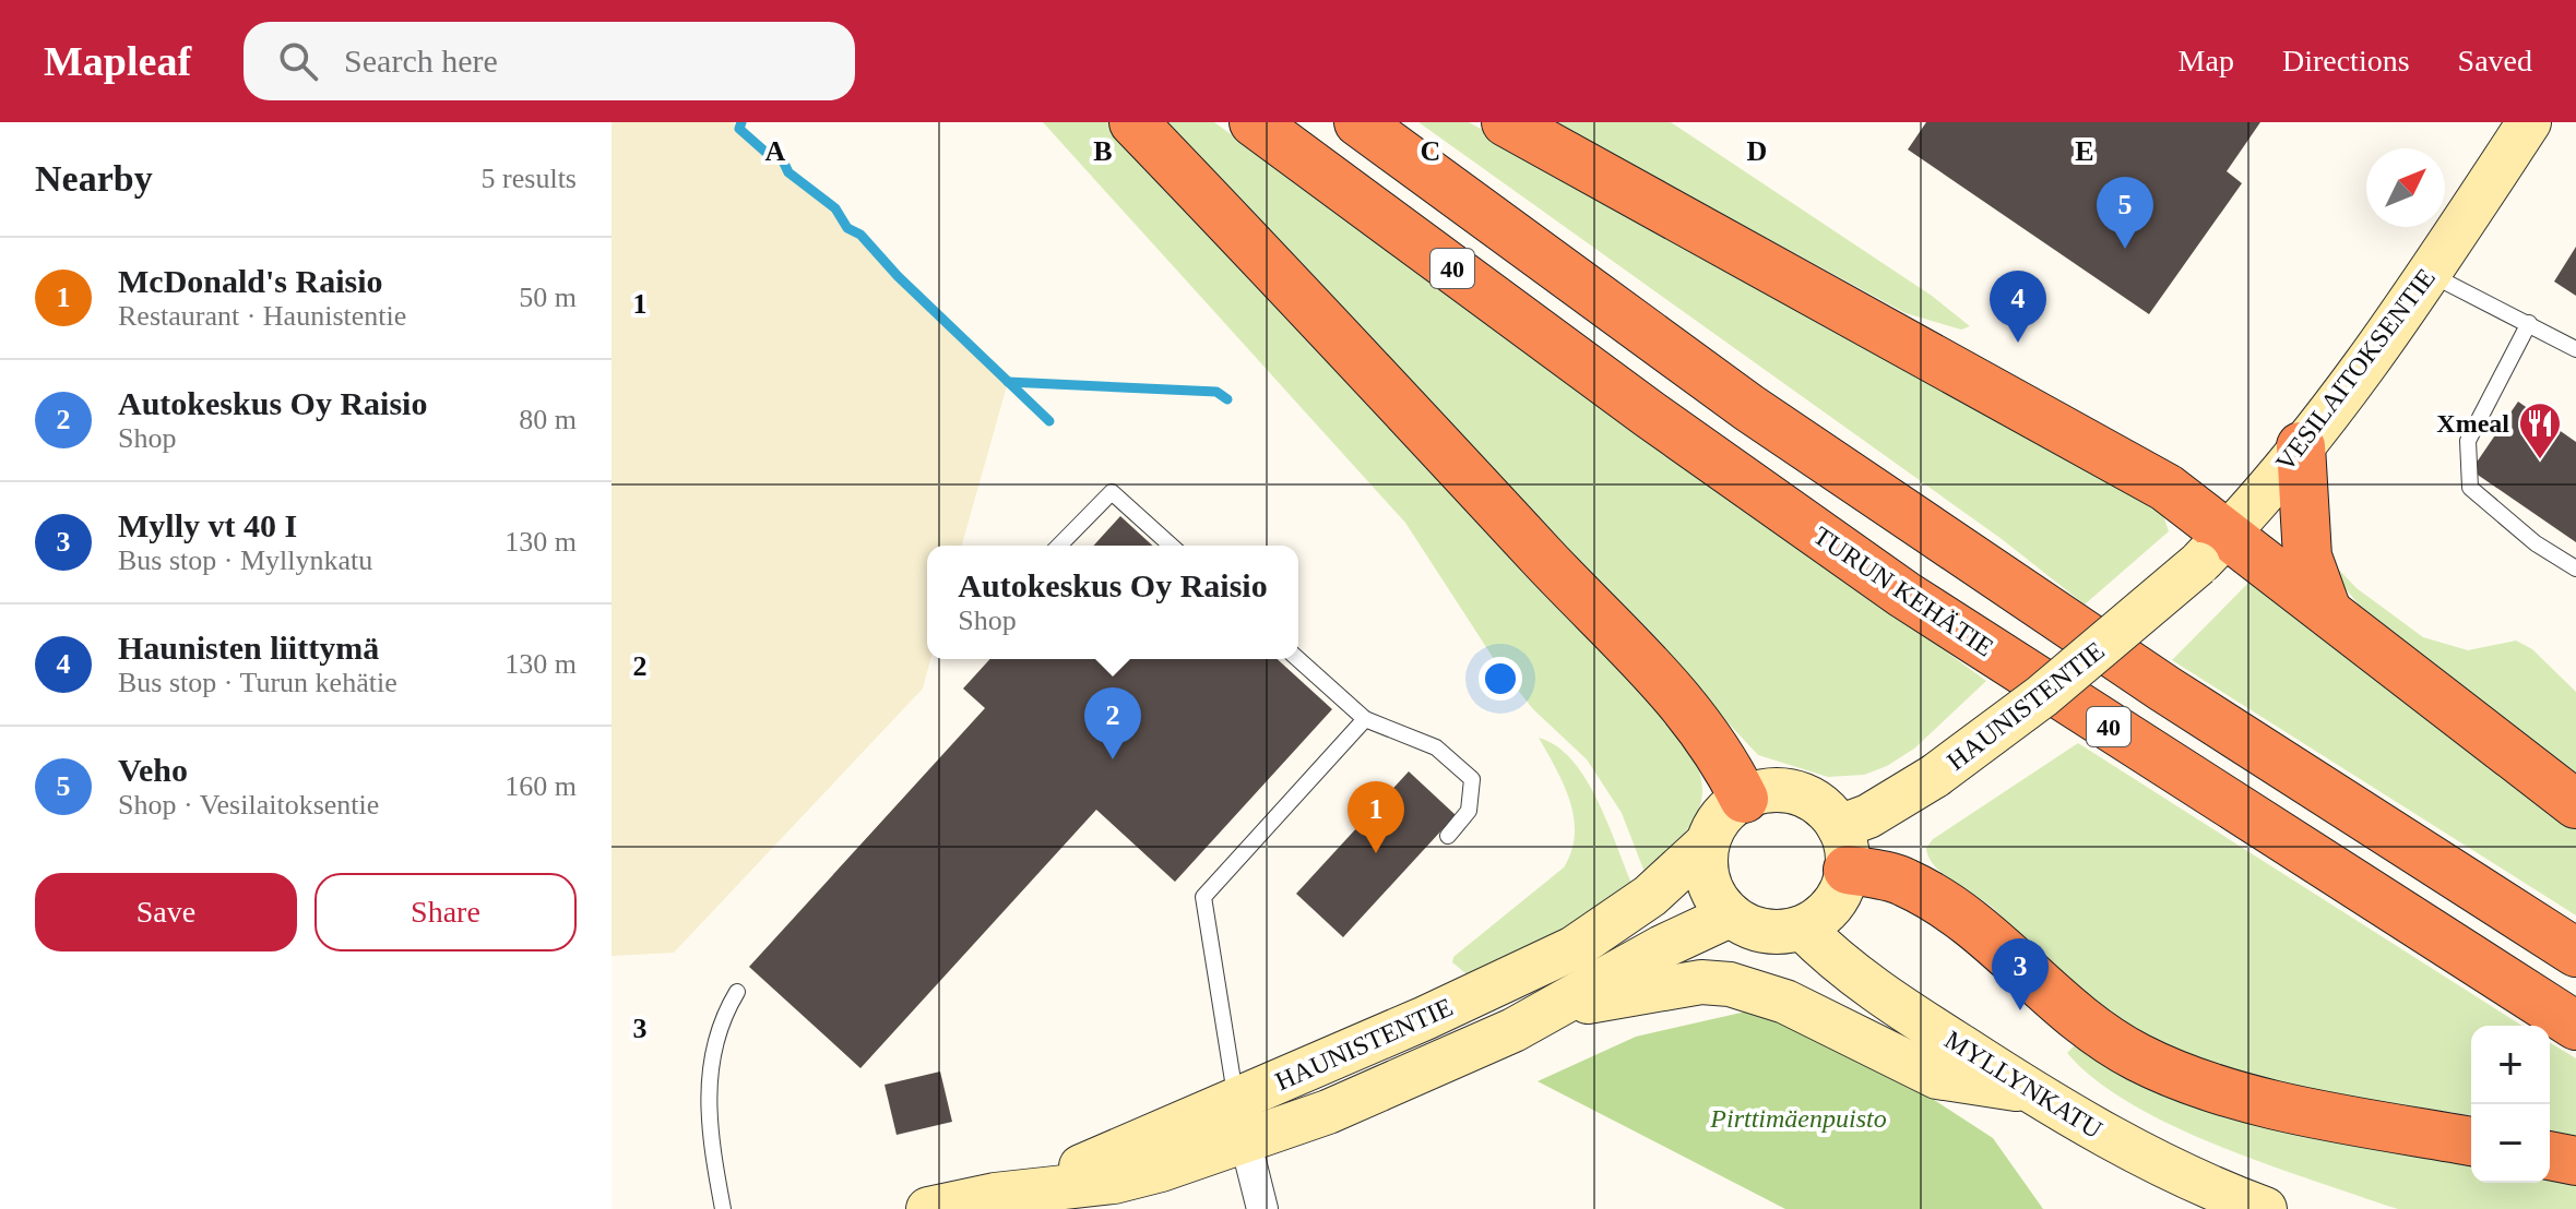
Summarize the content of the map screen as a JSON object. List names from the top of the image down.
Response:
{
  "streets": {
    "highway": ["40", "TURUN KEHÄTIE"],
    "street": ["VESILAITOKSENTIE", "HAUNISTENTIE", "MYLLYNKATU"]
  },
  "crossings": [
    ["VESILAITOKSENTIE", "HAUNISTENTIE"],
    ["HAUNISTENTIE", "MYLLYNKATU"]
  ],
  "parks": ["Pirttimäenpuisto"],
  "places": {
    "restaurant": ["Xmeal"]
  },
  "north": "top right",
  "page": {
    "header": "Mapleaf",
    "search": "Search here",
    "nav": ["Map", "Directions", "Saved"],
    "heading": ["Nearby", "5 results"],
    "pins": [
      "5",
      "4",
      "2",
      "1",
      "3"
    ],
    "list": [
      {
        "mark": "1",
        "name": "McDonald's Raisio",
        "note": "Restaurant · Haunistentie",
        "value": "50 m"
      },
      {
        "mark": "2",
        "name": "Autokeskus Oy Raisio",
        "note": "Shop",
        "value": "80 m"
      },
      {
        "mark": "3",
        "name": "Mylly vt 40 I",
        "note": "Bus stop · Myllynkatu",
        "value": "130 m"
      },
      {
        "mark": "4",
        "name": "Haunisten liittymä",
        "note": "Bus stop · Turun kehätie",
        "value": "130 m"
      },
      {
        "mark": "5",
        "name": "Veho",
        "note": "Shop · Vesilaitoksentie",
        "value": "160 m"
      }
    ],
    "popup": ["Autokeskus Oy Raisio", "Shop"],
    "buttons": ["Save", "Share"],
    "map_buttons": ["+", "−"]
  },
  "grid": {
    "columns": [
      "A",
      "B",
      "C",
      "D",
      "E"
    ],
    "rows": ["1", "2", "3"]
  }
}
